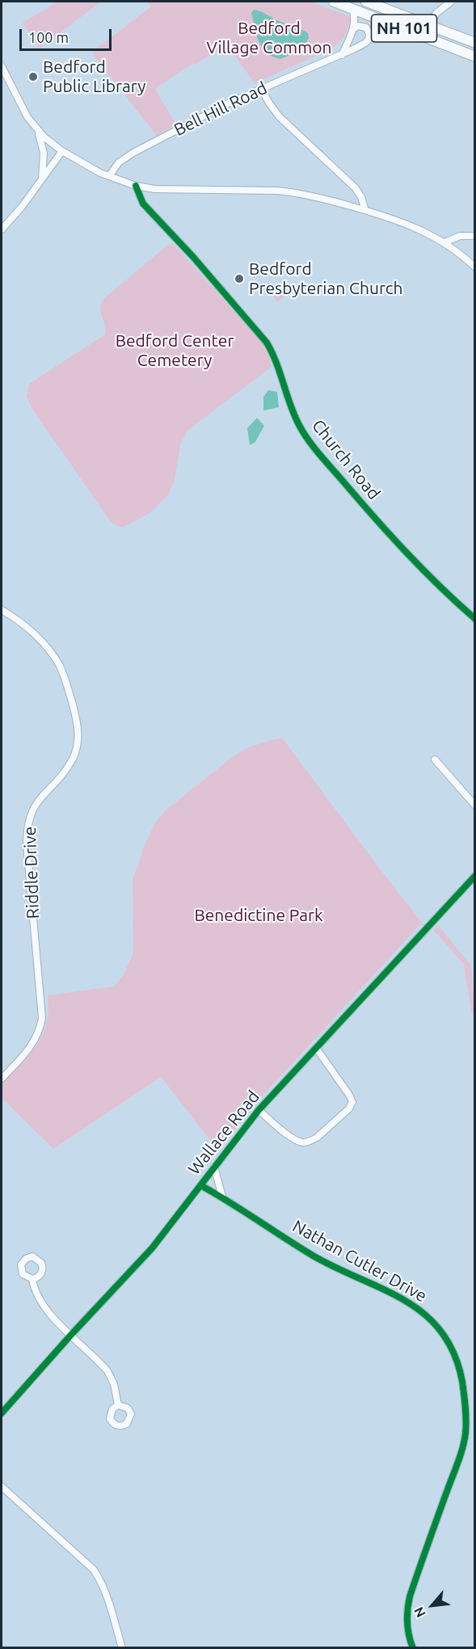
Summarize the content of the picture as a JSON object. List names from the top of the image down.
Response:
{
  "streets": {
    "highway": ["NH 101"],
    "street": [
      "Bell Hill Road",
      "Church Road",
      "Riddle Drive",
      "Wallace Road",
      "Nathan Cutler Drive"
    ]
  },
  "crossings": [
    ["Wallace Road", "Nathan Cutler Drive"]
  ],
  "parks": ["Bedford Village Common", "Bedford Center Cemetery", "Benedictine Park"],
  "places": ["Bedford Public Library", "Bedford Presbyterian Church"],
  "scale_bar": "100 m",
  "north": "bottom left"
}
